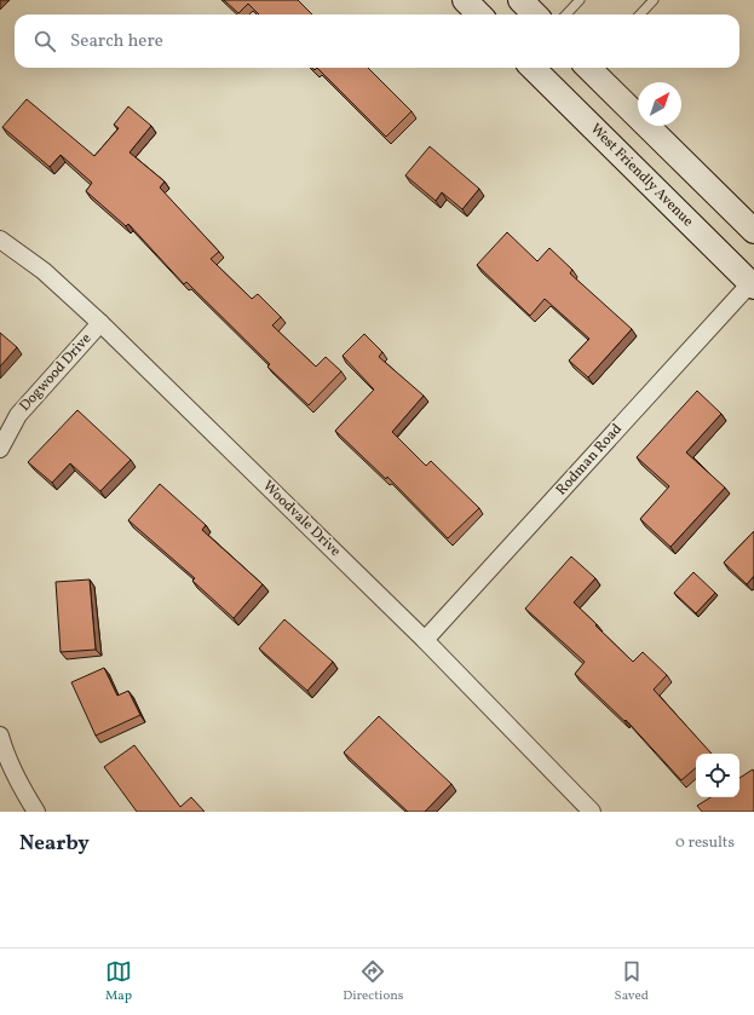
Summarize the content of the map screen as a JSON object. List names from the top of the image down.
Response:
{
  "streets": {
    "main road": ["West Friendly Avenue"],
    "street": ["Dogwood Drive", "Rodman Road", "Woodvale Drive"]
  },
  "crossings": [
    ["West Friendly Avenue", "Rodman Road"],
    ["Dogwood Drive", "Woodvale Drive"],
    ["Rodman Road", "Woodvale Drive"]
  ],
  "north": "top right",
  "page": {
    "search": "Search here",
    "heading": ["Nearby", "0 results"],
    "nav": ["Map", "Directions", "Saved"]
  }
}
